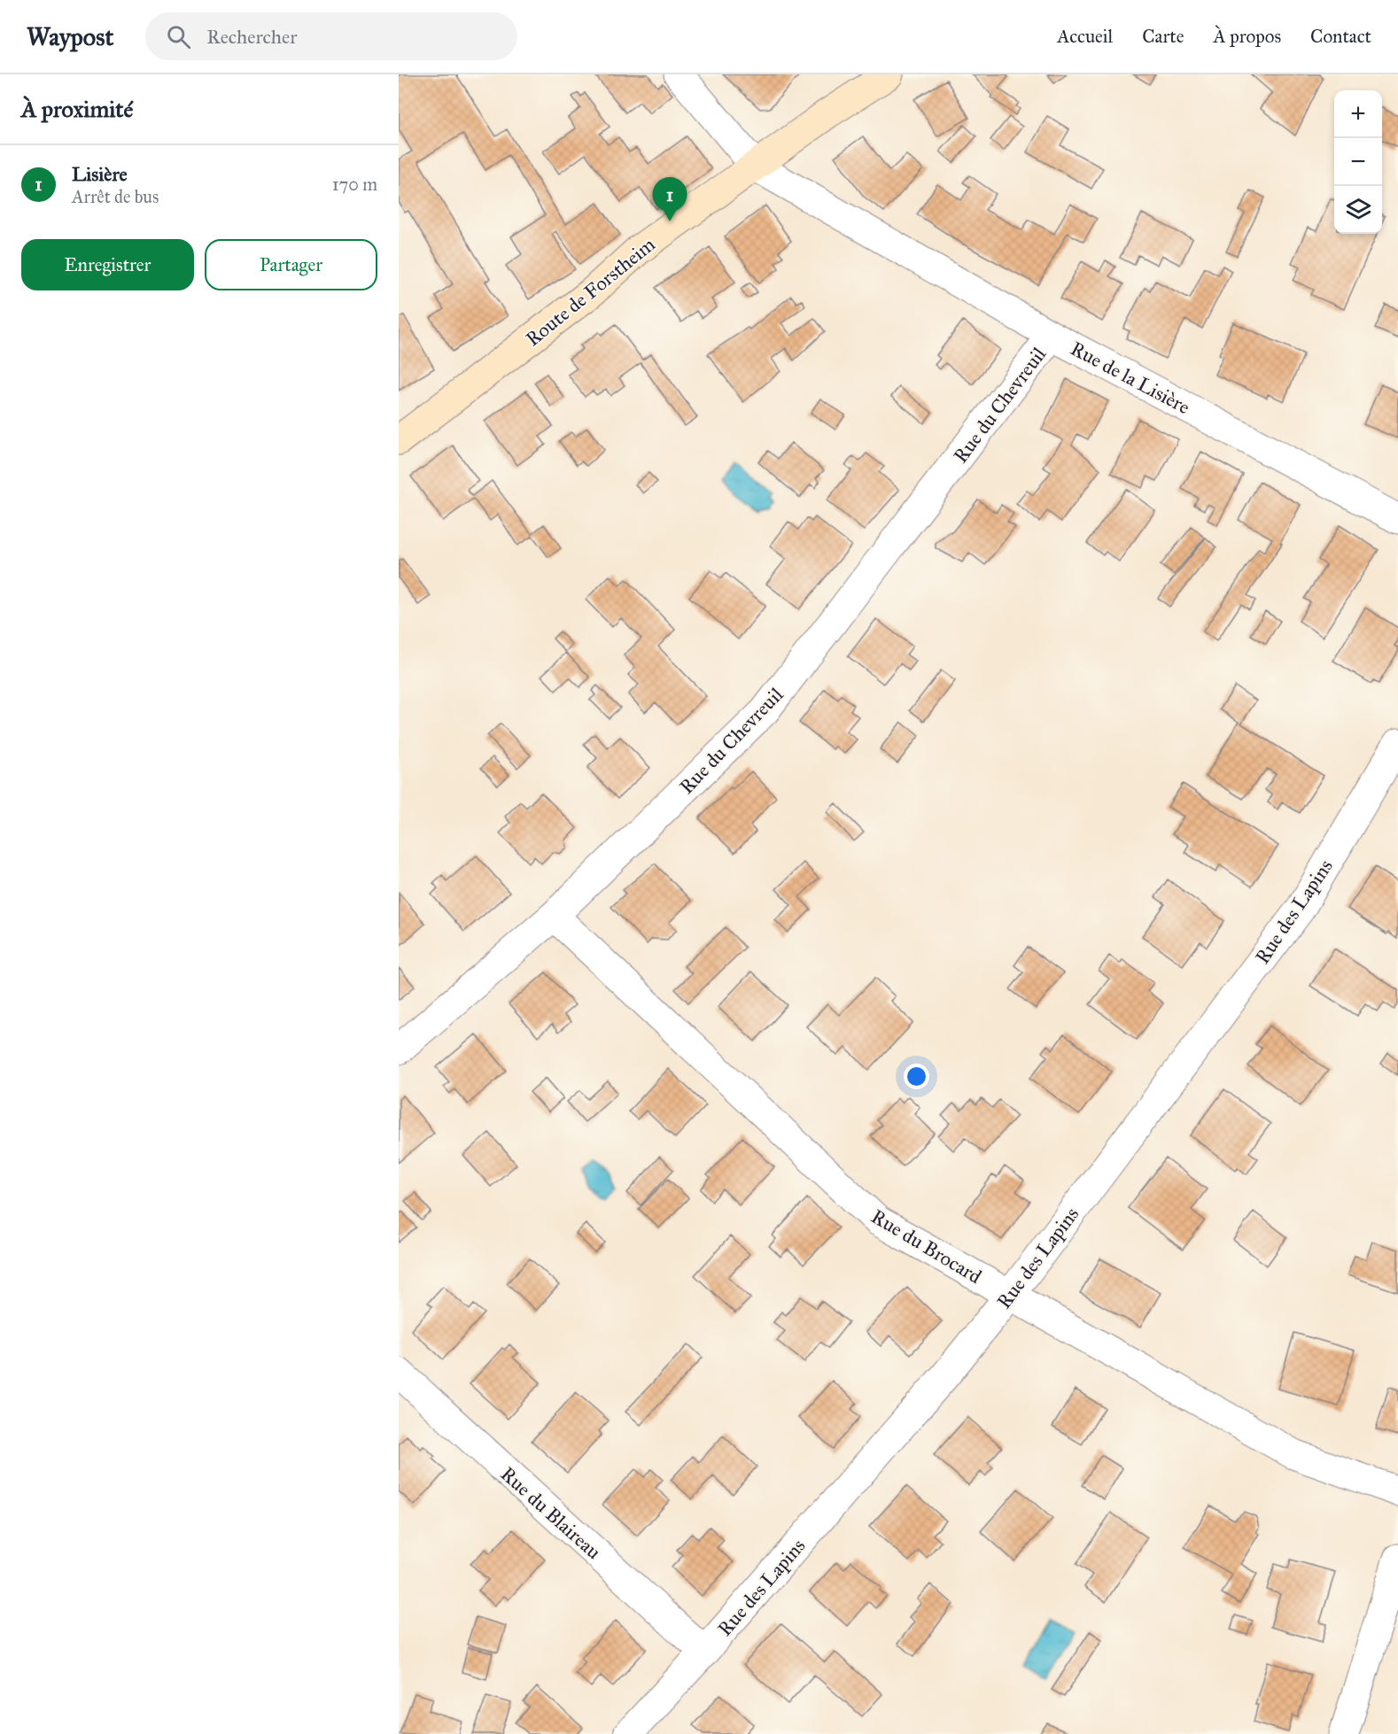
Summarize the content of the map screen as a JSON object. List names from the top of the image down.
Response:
{
  "streets": {
    "street": [
      "Route de Forstheim",
      "Rue de la Lisière",
      "Rue du Chevreuil",
      "Rue des Lapins",
      "Rue du Brocard",
      "Rue du Blaireau"
    ]
  },
  "crossings": [
    ["Route de Forstheim", "Rue de la Lisière"],
    ["Rue de la Lisière", "Rue du Chevreuil"],
    ["Rue du Chevreuil", "Rue du Brocard"],
    ["Rue des Lapins", "Rue du Brocard"],
    ["Rue des Lapins", "Rue du Blaireau"]
  ],
  "page": {
    "header": "Waypost",
    "search": "Rechercher",
    "nav": [
      "Accueil",
      "Carte",
      "À propos",
      "Contact"
    ],
    "heading": "À proximité",
    "map_buttons": ["+", "−"],
    "list": [
      {
        "mark": "1",
        "name": "Lisière",
        "note": "Arrêt de bus",
        "value": "170 m"
      }
    ],
    "pins": "1",
    "buttons": ["Enregistrer", "Partager"]
  }
}
